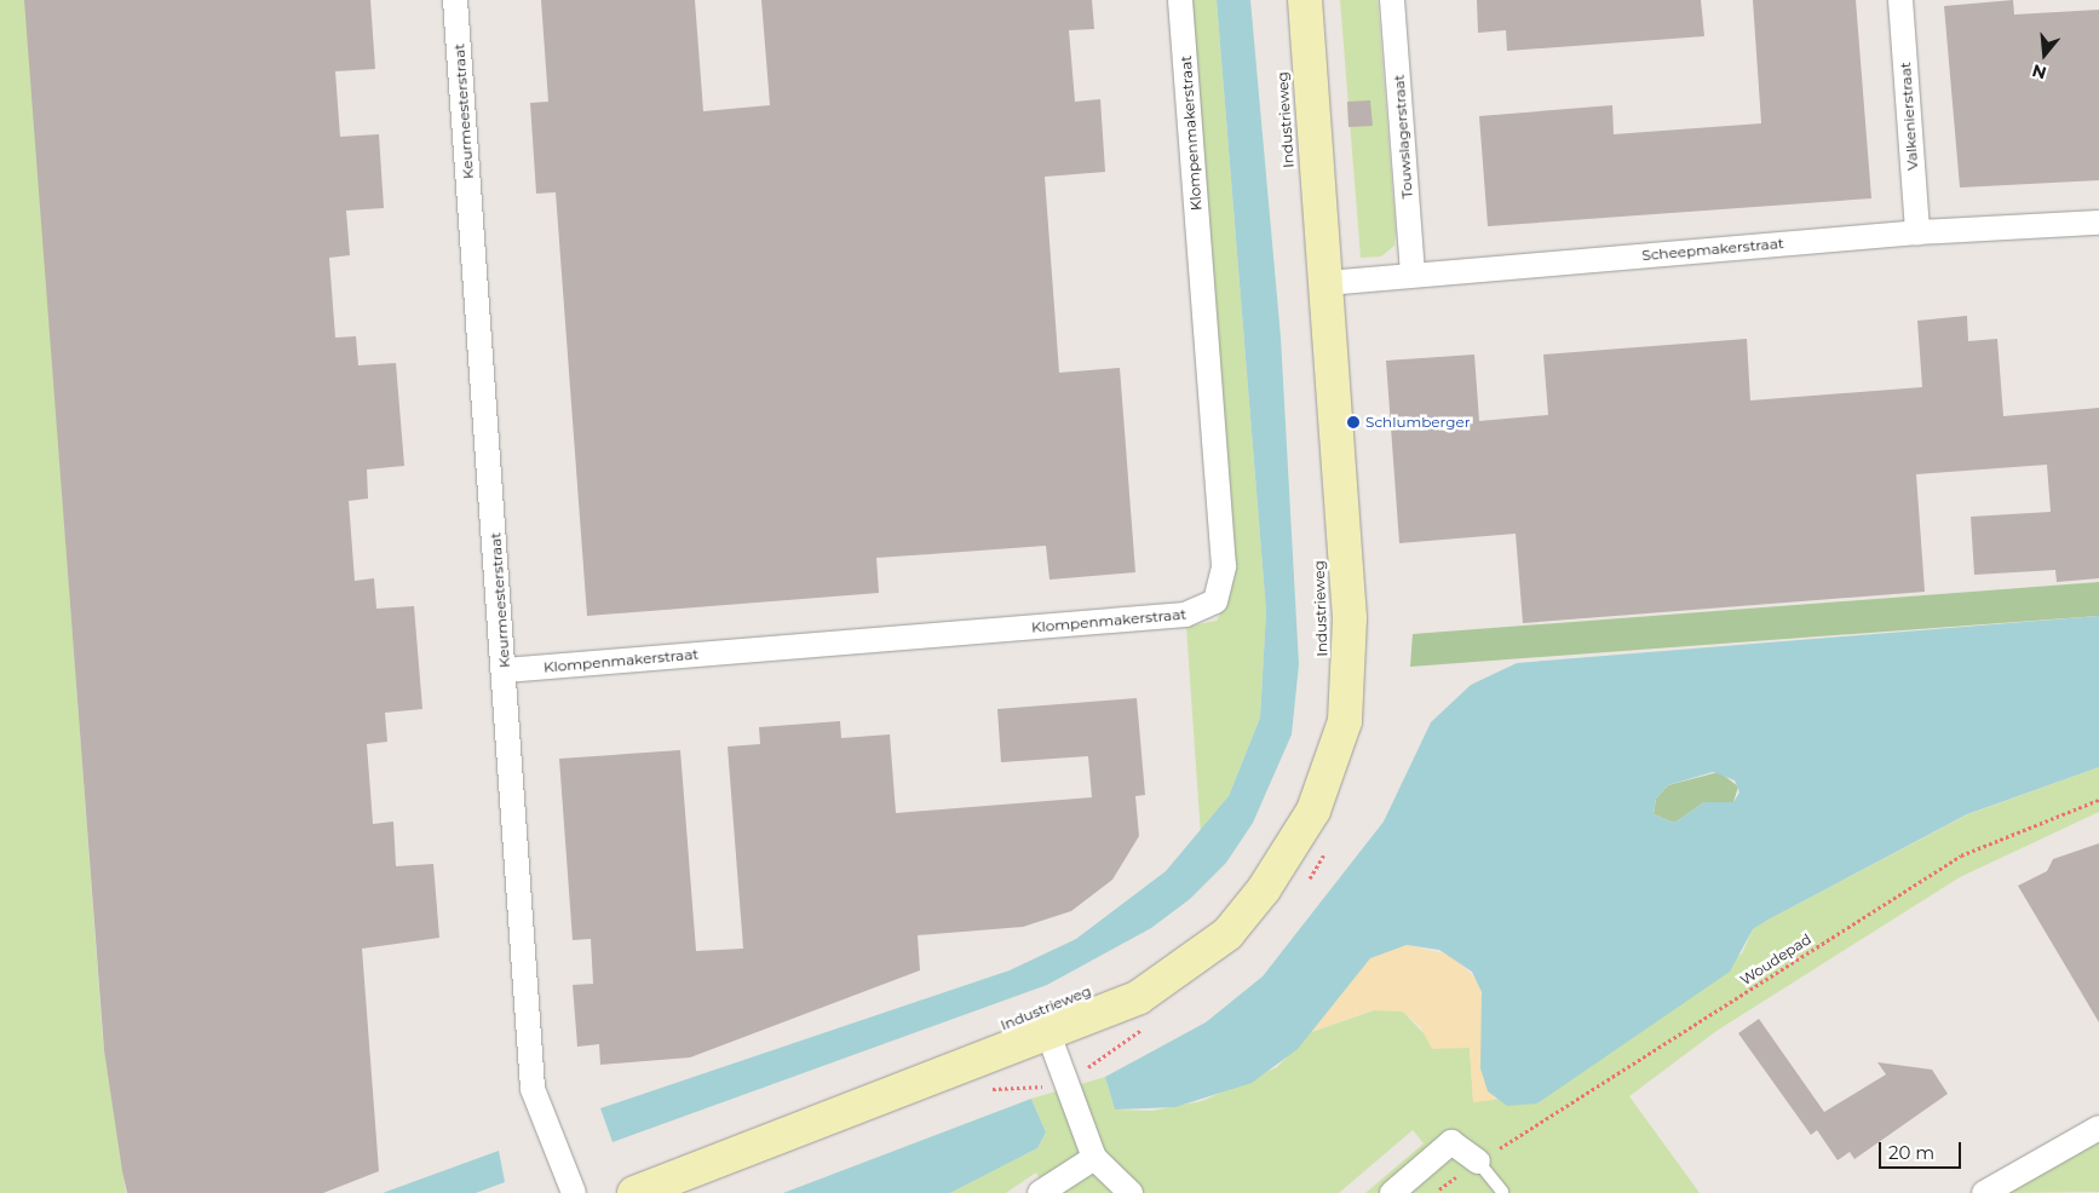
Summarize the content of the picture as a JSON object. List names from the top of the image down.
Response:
{
  "streets": {
    "street": [
      "Keurmeesterstraat",
      "Valkenierstraat",
      "Industrieweg",
      "Klompenmakerstraat",
      "Touwslagerstraat",
      "Scheepmakerstraat"
    ],
    "path": ["Woudepad"]
  },
  "crossings": [
    ["Keurmeesterstraat", "Klompenmakerstraat"],
    ["Valkenierstraat", "Scheepmakerstraat"],
    ["Industrieweg", "Scheepmakerstraat"],
    ["Touwslagerstraat", "Scheepmakerstraat"]
  ],
  "places": ["Schlumberger"],
  "scale_bar": "20 m",
  "north": "bottom"
}
